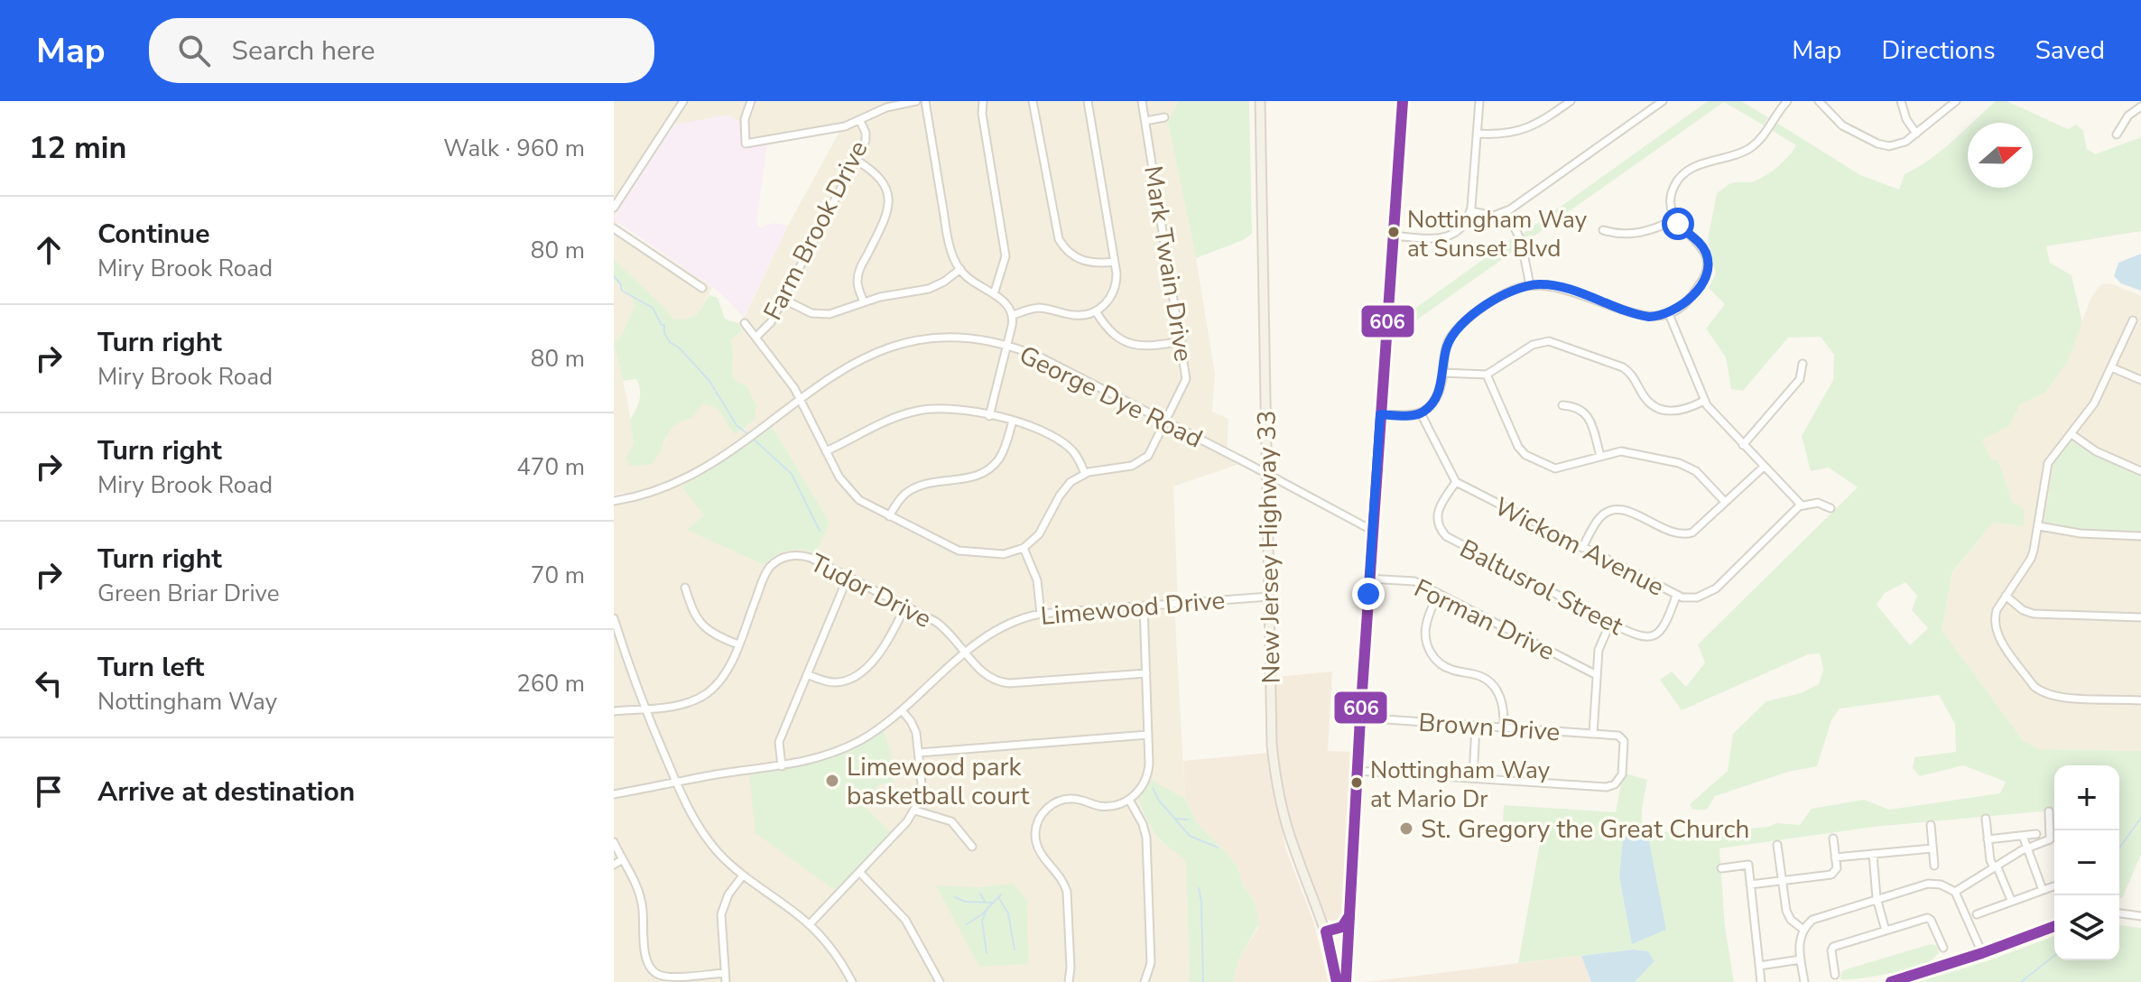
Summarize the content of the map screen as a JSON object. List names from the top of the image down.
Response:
{
  "streets": {
    "main road": ["New Jersey Highway 33"],
    "street": [
      "Farm Brook Drive",
      "Mark Twain Drive",
      "George Dye Road",
      "Wickom Avenue",
      "Baltusrol Street",
      "Tudor Drive",
      "Limewood Drive",
      "Forman Drive",
      "Brown Drive"
    ]
  },
  "crossings": [
    ["Mark Twain Drive", "George Dye Road"],
    ["George Dye Road", "New Jersey Highway 33"],
    ["Wickom Avenue", "Baltusrol Street"],
    ["New Jersey Highway 33", "Limewood Drive"],
    ["Tudor Drive", "Limewood Drive"]
  ],
  "places": [
    "Nottingham Way at Sunset Blvd",
    "Limewood park basketball court",
    "Nottingham Way at Mario Dr",
    "St. Gregory the Great Church"
  ],
  "lines": ["transit line 606"],
  "north": "right",
  "page": {
    "header": "Map",
    "search": "Search here",
    "nav": ["Map", "Directions", "Saved"],
    "heading": ["12 min", "Walk · 960 m"],
    "list": [
      ["Continue", "Miry Brook Road", "80 m"],
      ["Turn right", "Miry Brook Road", "80 m"],
      ["Turn right", "Miry Brook Road", "470 m"],
      ["Turn right", "Green Briar Drive", "70 m"],
      ["Turn left", "Nottingham Way", "260 m"],
      "Arrive at destination"
    ],
    "map_buttons": ["+", "−"]
  }
}
